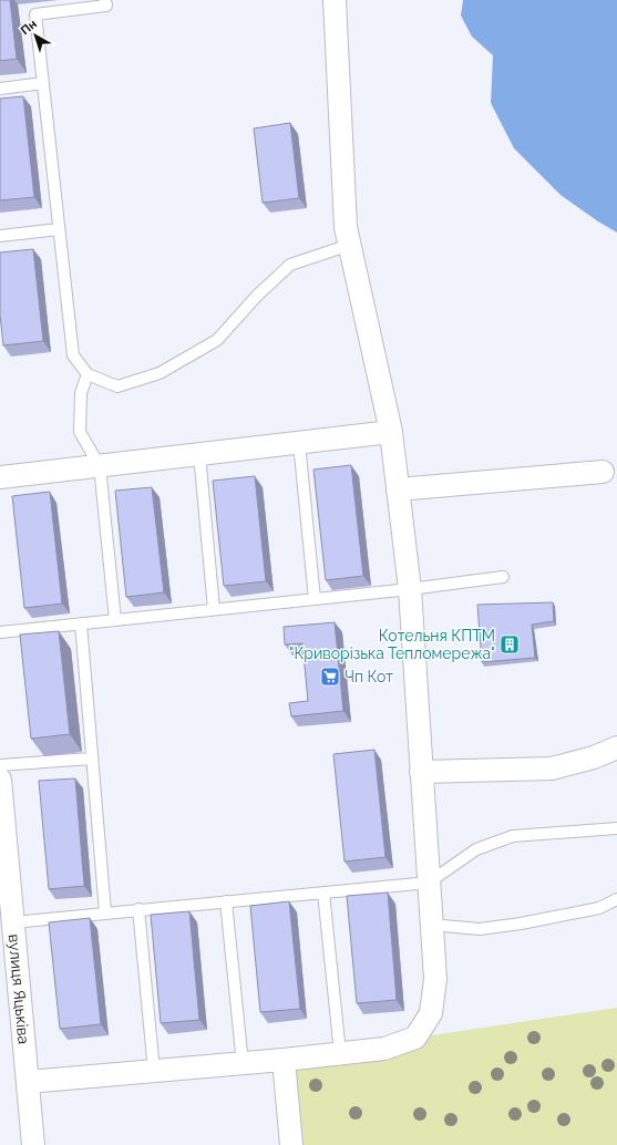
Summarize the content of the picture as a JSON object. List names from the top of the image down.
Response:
{
  "streets": {
    "street": ["вулиця Яцьківа"]
  },
  "places": {
    "building": ["Котельня КПТМ \"Криворізька Тепломережа\""],
    "supermarket": ["Чп Кот"]
  },
  "north": "top left"
}
